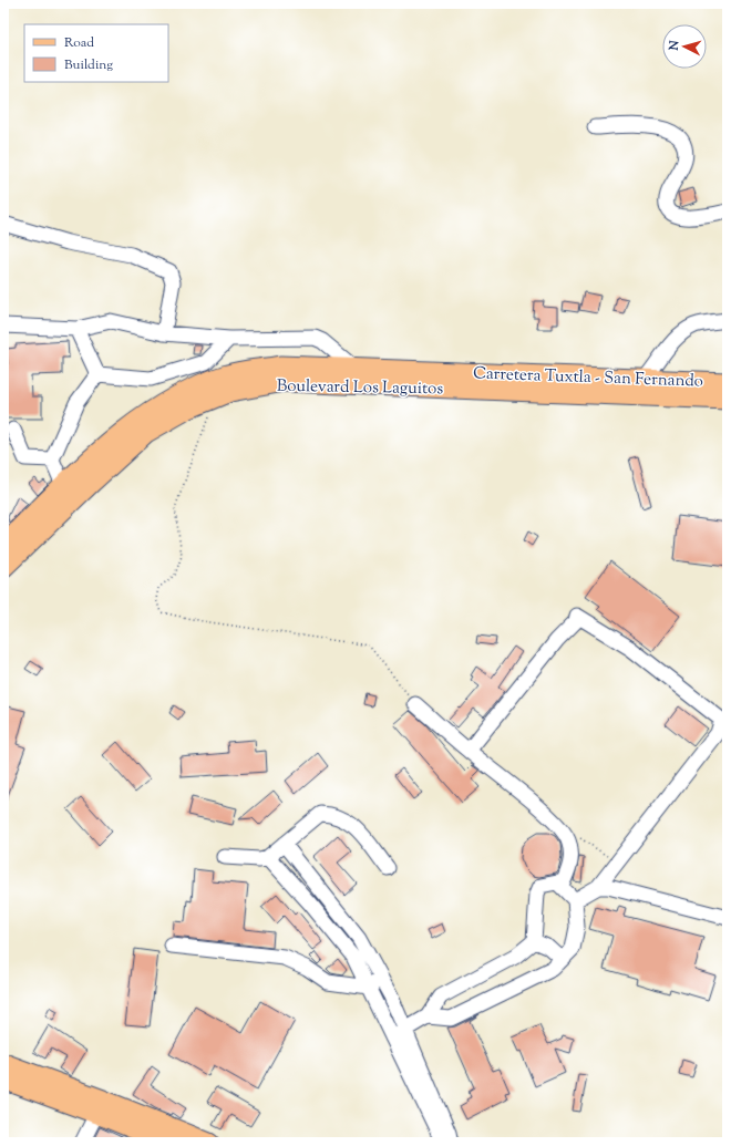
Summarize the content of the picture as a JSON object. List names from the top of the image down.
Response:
{
  "streets": {
    "main road": ["Carretera Tuxtla - San Fernando", "Boulevard Los Laguitos"]
  },
  "crossings": [
    ["Carretera Tuxtla - San Fernando", "Boulevard Los Laguitos"]
  ],
  "legend": ["Road", "Building"],
  "north": "left"
}
